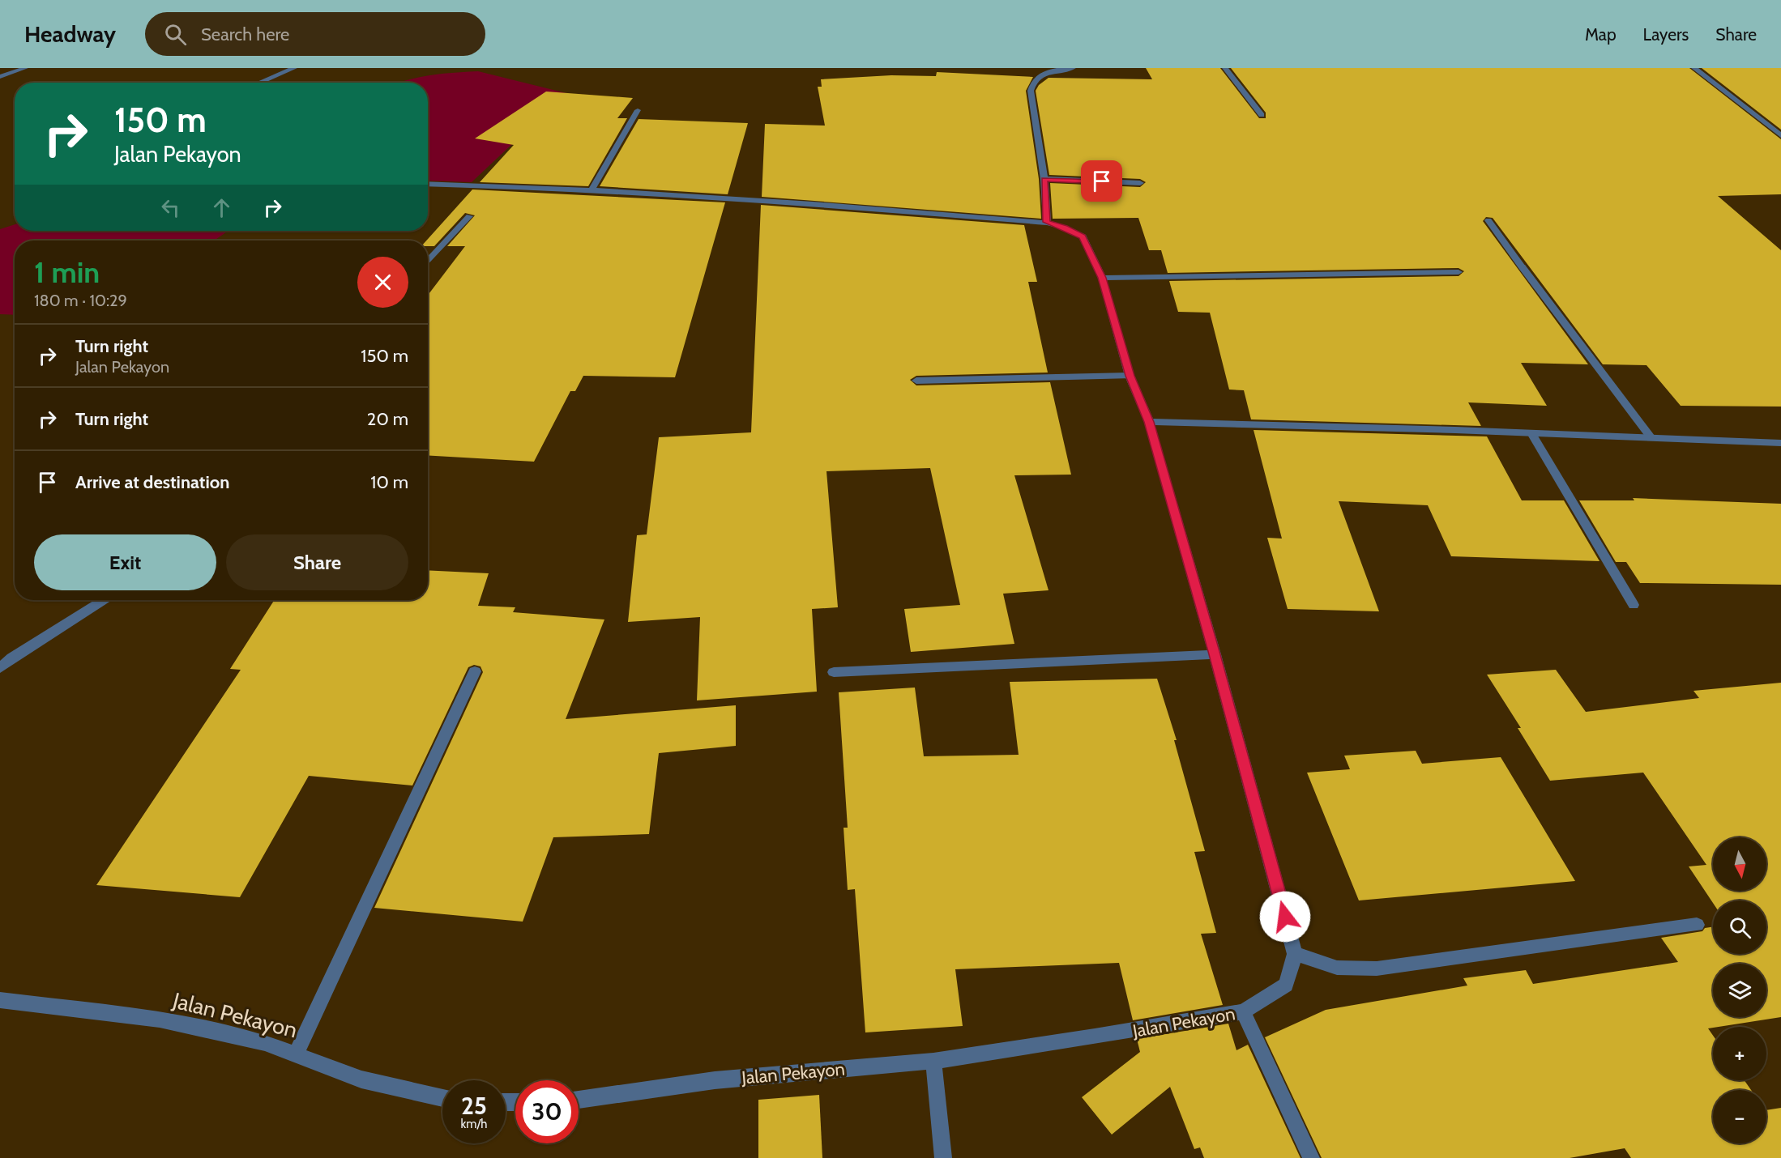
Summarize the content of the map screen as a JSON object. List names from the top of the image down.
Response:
{
  "streets": {
    "street": ["Jalan Pekayon"]
  },
  "north": "bottom",
  "page": {
    "header": "Headway",
    "search": "Search here",
    "nav": ["Map", "Layers", "Share"],
    "turn": ["150 m", "Jalan Pekayon"],
    "heading": ["1 min", "180 m · 10:29"],
    "list": [
      {
        "name": "Turn right",
        "note": "Jalan Pekayon",
        "value": "150 m"
      },
      {
        "name": "Turn right",
        "value": "20 m"
      },
      {
        "name": "Arrive at destination",
        "value": "10 m"
      }
    ],
    "buttons": ["Exit", "Share"],
    "map_buttons": ["+", "−"],
    "speed": "25 km/h",
    "limit": "30"
  }
}
